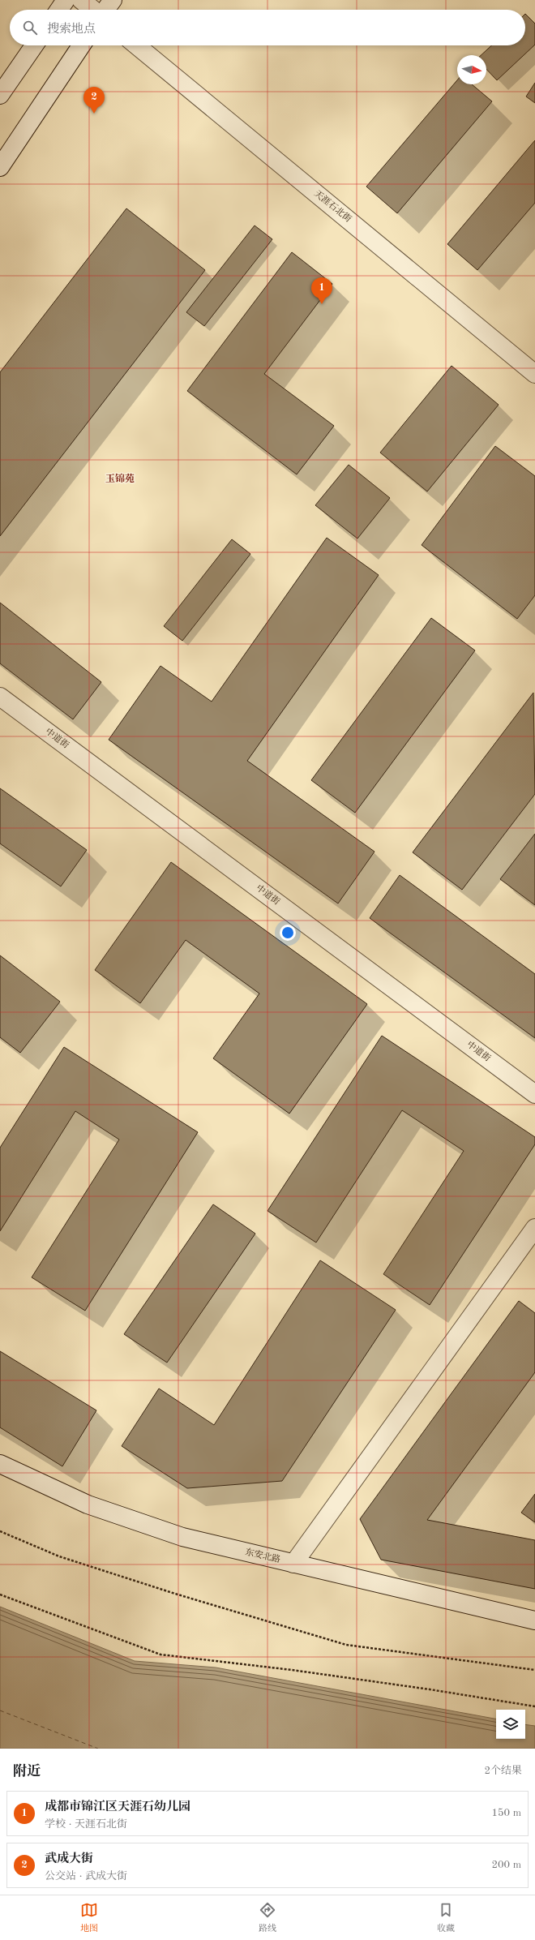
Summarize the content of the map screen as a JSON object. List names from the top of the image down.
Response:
{
  "streets": {
    "street": ["天涯石北街", "中道街", "东安北路"]
  },
  "districts": ["玉锦苑"],
  "north": "right",
  "page": {
    "search": "搜索地点",
    "pins": ["2", "1"],
    "heading": ["附近", "2个结果"],
    "list": [
      {
        "mark": "1",
        "name": "成都市锦江区天涯石幼儿园",
        "note": "学校 · 天涯石北街",
        "value": "150 m"
      },
      {
        "mark": "2",
        "name": "武成大街",
        "note": "公交站 · 武成大街",
        "value": "200 m"
      }
    ],
    "nav": ["地图", "路线", "收藏"]
  }
}
